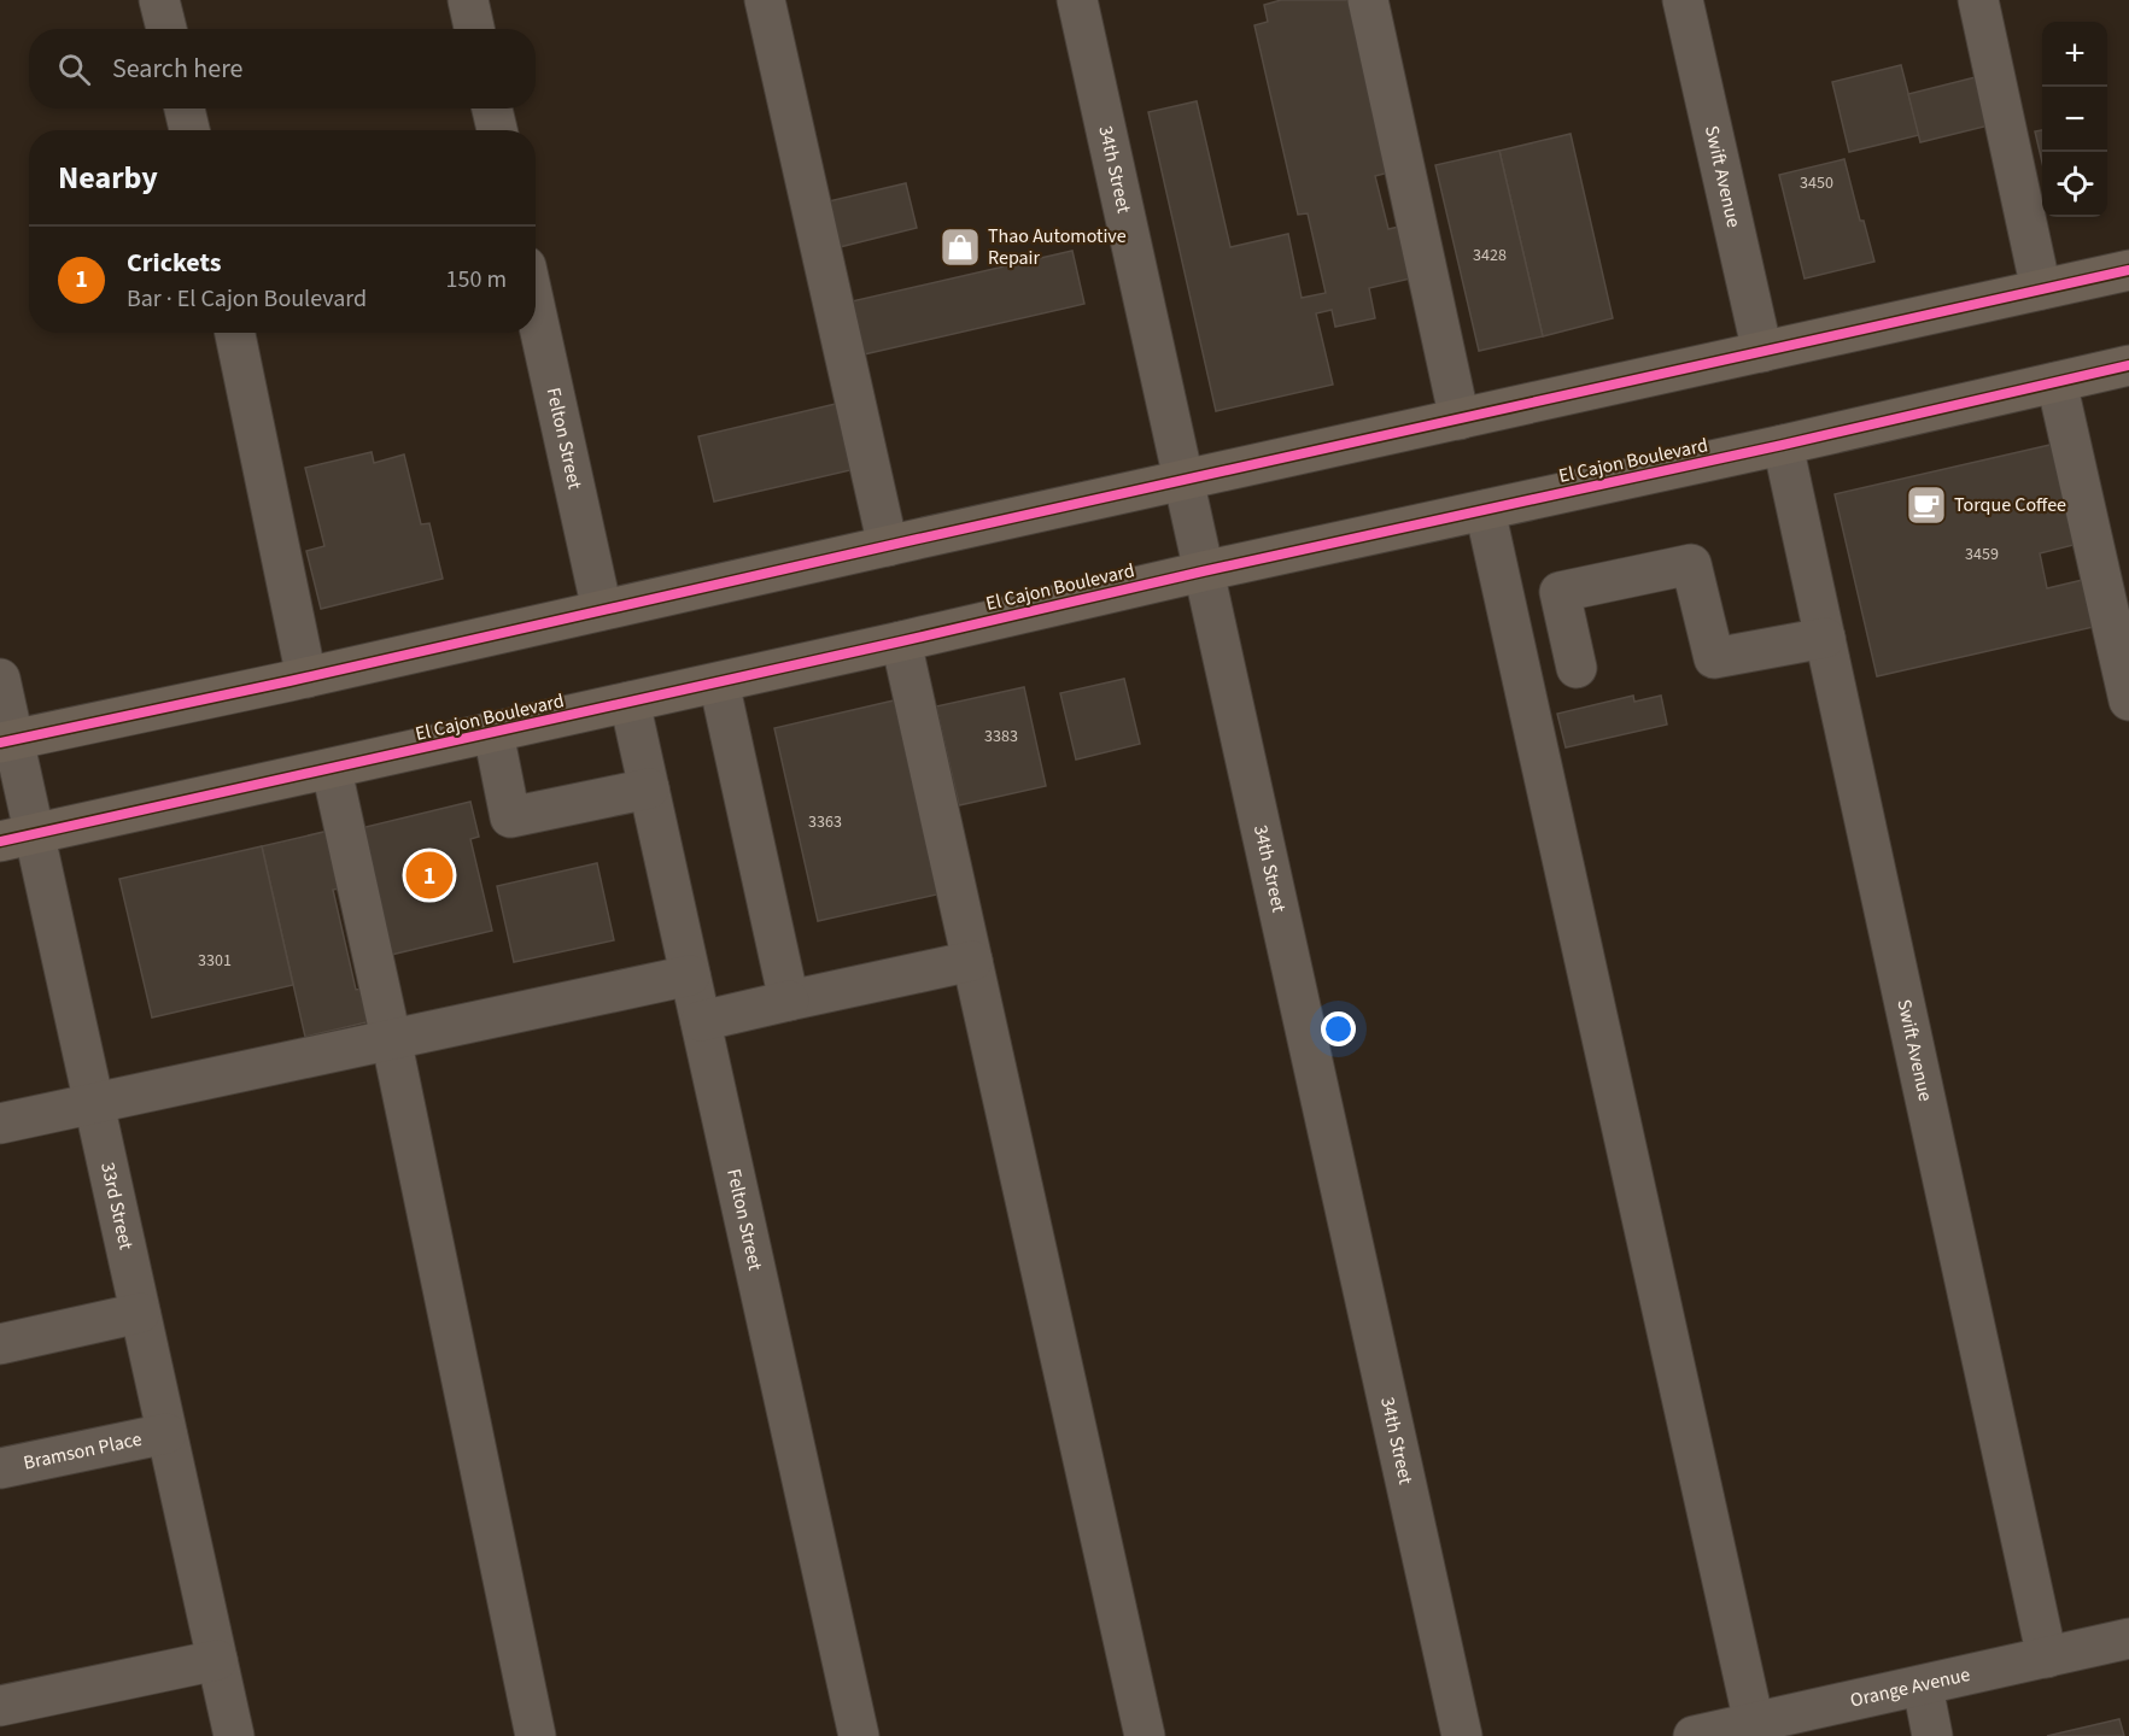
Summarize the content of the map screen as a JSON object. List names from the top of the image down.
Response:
{
  "streets": {
    "main road": ["El Cajon Boulevard"],
    "street": [
      "34th Street",
      "Swift Avenue",
      "Felton Street",
      "33rd Street",
      "Bramson Place",
      "Orange Avenue"
    ]
  },
  "crossings": [
    ["34th Street", "El Cajon Boulevard"],
    ["Swift Avenue", "El Cajon Boulevard"],
    ["Swift Avenue", "Orange Avenue"],
    ["Felton Street", "El Cajon Boulevard"],
    ["El Cajon Boulevard", "33rd Street"],
    ["33rd Street", "Bramson Place"]
  ],
  "places": {
    "shop": ["Thao Automotive Repair"],
    "cafe": ["Torque Coffee"]
  },
  "house_numbers": [
    "3450",
    "3428",
    "3459",
    "3383",
    "3363",
    "3301"
  ],
  "page": {
    "map_buttons": ["+", "−"],
    "search": "Search here",
    "heading": "Nearby",
    "list": [
      {
        "mark": "1",
        "name": "Crickets",
        "note": "Bar · El Cajon Boulevard",
        "value": "150 m"
      }
    ],
    "pins": "1"
  }
}
